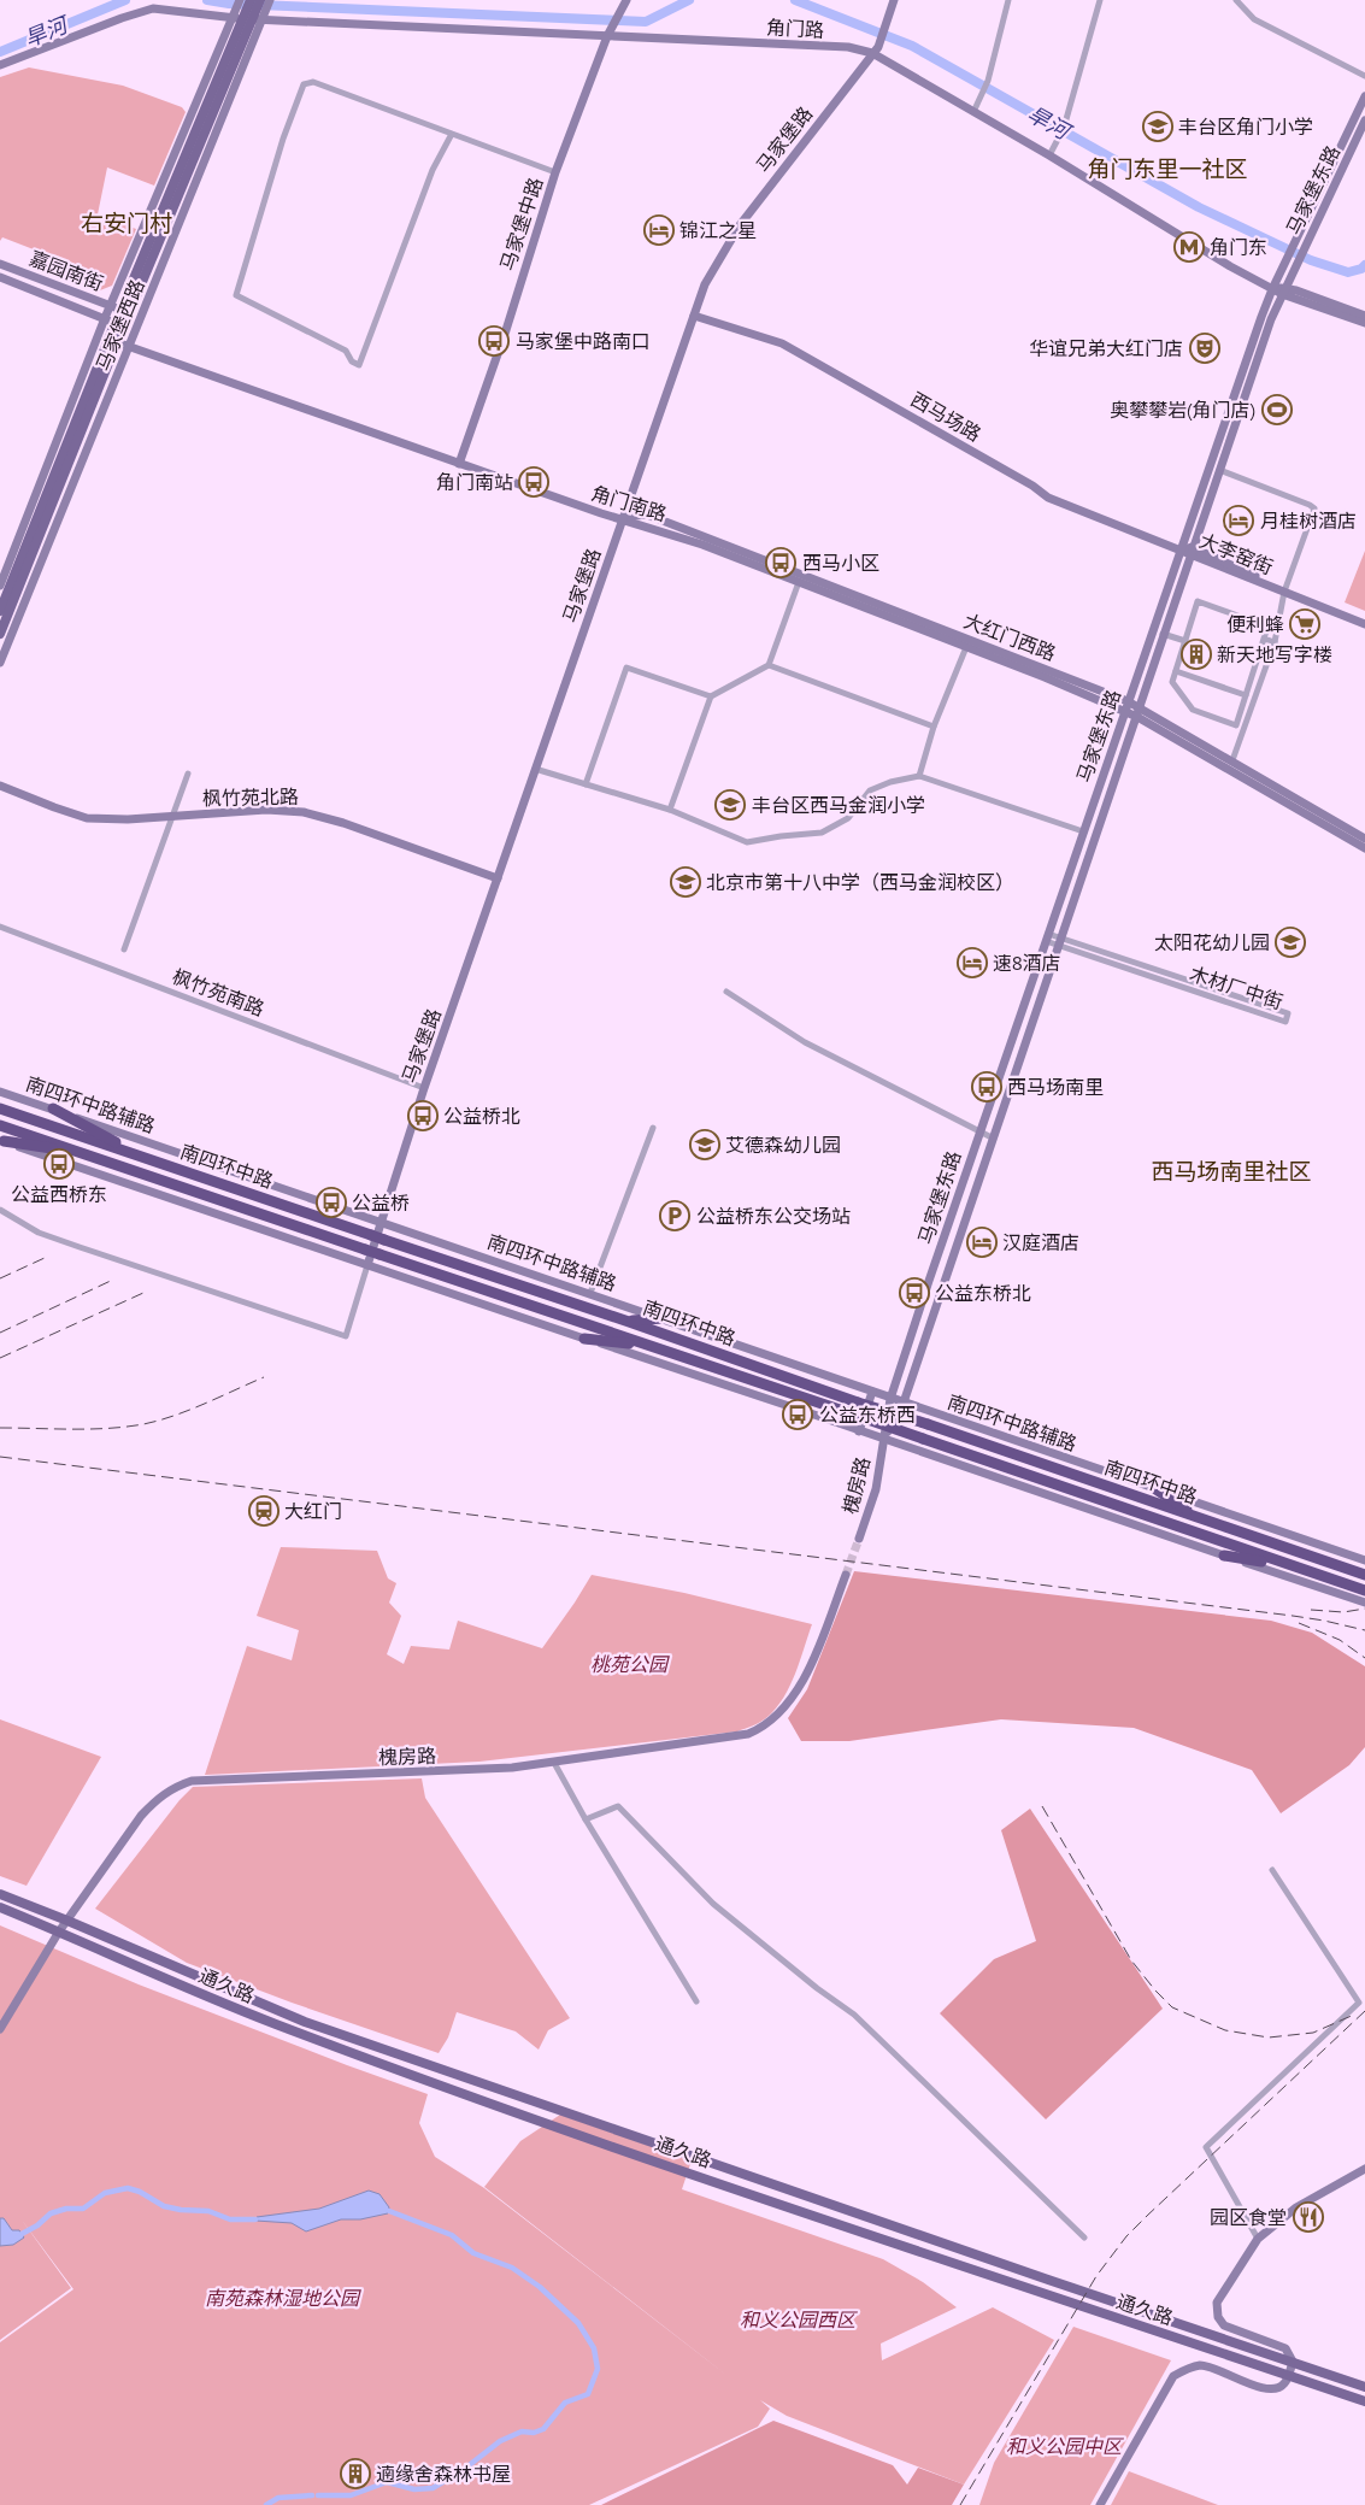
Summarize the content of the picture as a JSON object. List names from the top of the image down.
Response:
{
  "streets": {
    "highway": ["南四环中路"],
    "main road": [
      "角门路",
      "马家堡路",
      "马家堡东路",
      "马家堡中路",
      "嘉园南街",
      "马家堡西路",
      "西马场路",
      "角门南路",
      "大李窑街",
      "大红门西路",
      "枫竹苑北路",
      "南四环中路辅路",
      "槐房路",
      "通久路"
    ],
    "street": ["木材厂中街", "枫竹苑南路"]
  },
  "crossings": [
    ["角门路", "马家堡路"],
    ["角门路", "马家堡东路"],
    ["角门路", "马家堡中路"],
    ["角门路", "马家堡西路"],
    ["马家堡路", "西马场路"],
    ["马家堡路", "角门南路"],
    ["马家堡路", "大红门西路"],
    ["马家堡路", "枫竹苑北路"],
    ["马家堡路", "枫竹苑南路"],
    ["马家堡路", "南四环中路辅路"],
    ["马家堡东路", "西马场路"],
    ["马家堡东路", "角门南路"],
    ["马家堡东路", "大李窑街"],
    ["马家堡东路", "大红门西路"],
    ["马家堡东路", "木材厂中街"],
    ["马家堡东路", "南四环中路辅路"],
    ["马家堡东路", "槐房路"],
    ["马家堡中路", "角门南路"],
    ["嘉园南街", "马家堡西路"],
    ["马家堡西路", "角门南路"],
    ["西马场路", "大李窑街"],
    ["角门南路", "大红门西路"],
    ["槐房路", "通久路"]
  ],
  "districts": ["角门东里一社区", "右安门村", "西马场南里社区"],
  "water": ["旱河"],
  "parks": [
    "桃苑公园",
    "南苑森林湿地公园",
    "和义公园西区",
    "和义公园中区"
  ],
  "places": {
    "school or university": [
      "丰台区角门小学",
      "丰台区西马金润小学",
      "北京市第十八中学（西马金润校区）",
      "太阳花幼儿园",
      "艾德森幼儿园"
    ],
    "hotel": [
      "锦江之星",
      "月桂树酒店",
      "速8酒店",
      "汉庭酒店"
    ],
    "metro station": ["角门东"],
    "bus stop": [
      "马家堡中路南口",
      "角门南站",
      "西马小区",
      "西马场南里",
      "公益桥北",
      "公益西桥东",
      "公益桥",
      "公益东桥北",
      "公益东桥西"
    ],
    "theatre": ["华谊兄弟大红门店"],
    "sports": ["奥攀攀岩(角门店)"],
    "supermarket": ["便利蜂"],
    "building": ["新天地写字楼", "遖缘舍森林书屋"],
    "parking": ["公益桥东公交场站"],
    "station": ["大红门"],
    "restaurant": ["园区食堂"]
  }
}
